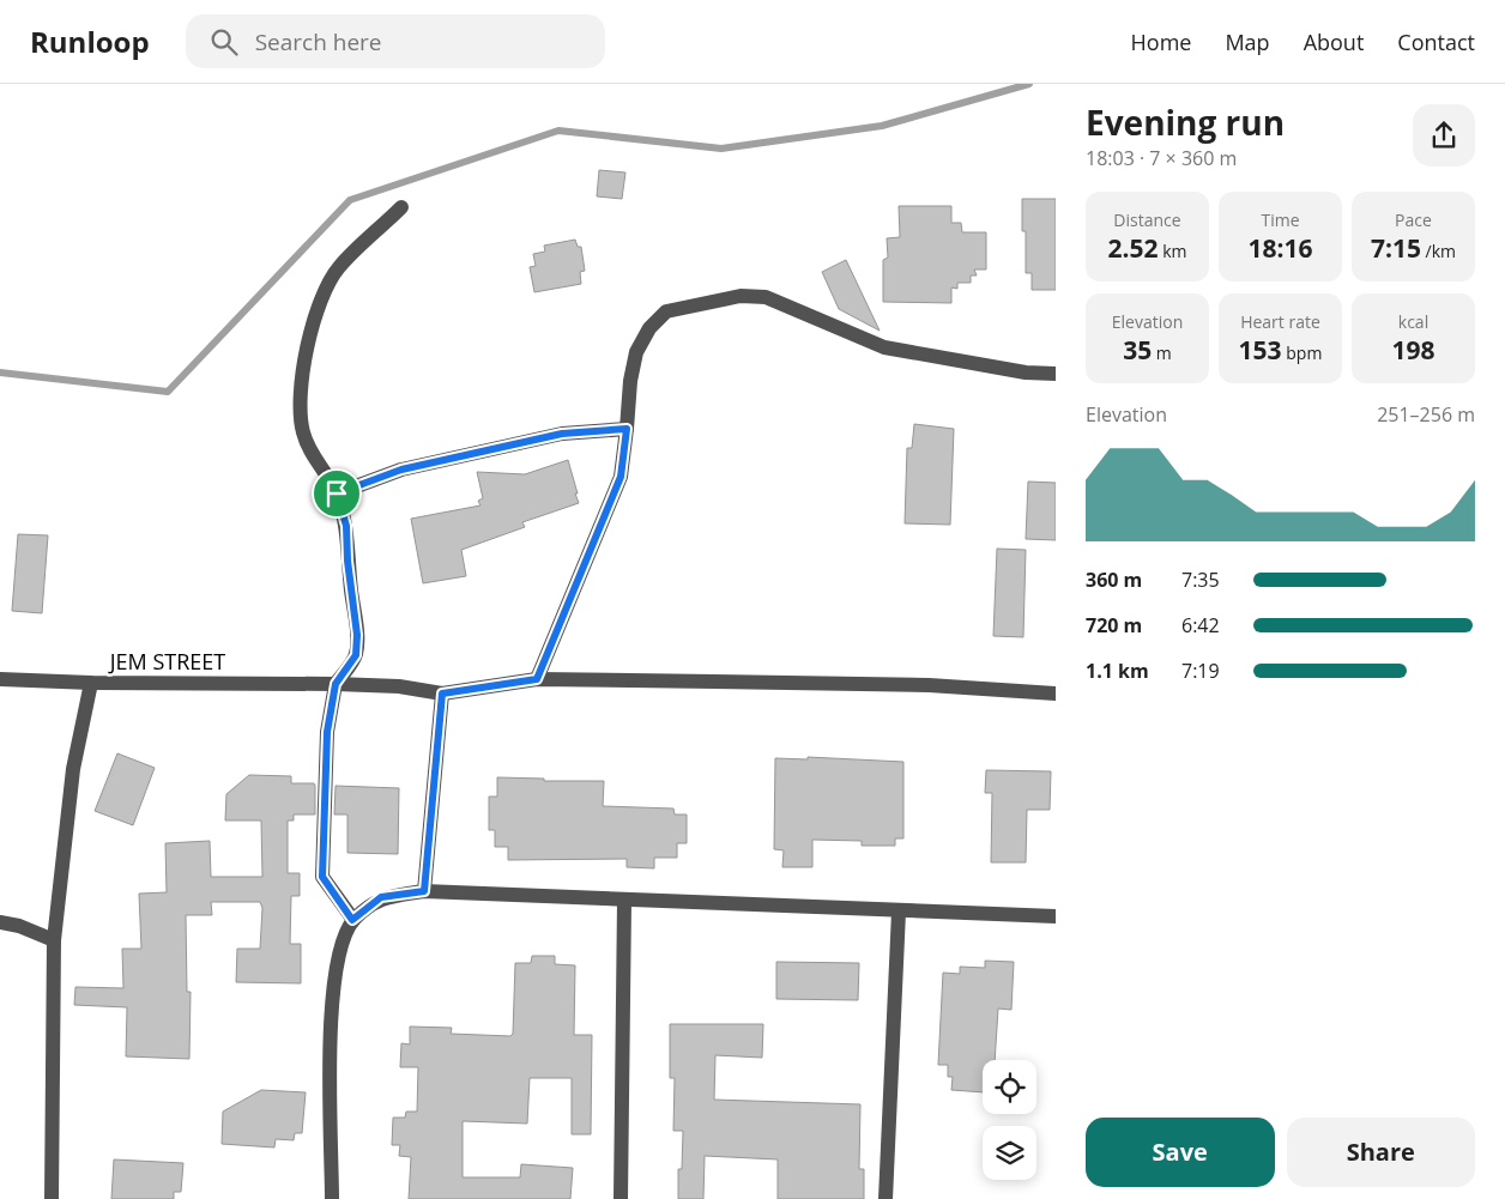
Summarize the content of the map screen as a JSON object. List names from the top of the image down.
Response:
{
  "streets": {
    "street": ["JEM STREET"]
  },
  "page": {
    "header": "Runloop",
    "search": "Search here",
    "nav": [
      "Home",
      "Map",
      "About",
      "Contact"
    ],
    "heading": ["Evening run", "18:03 · 7 × 360 m"],
    "stats": [
      ["Distance", "2.52 km"],
      ["Time", "18:16"],
      ["Pace", "7:15 /km"],
      ["Elevation", "35 m"],
      ["Heart rate", "153 bpm"],
      ["kcal", "198"]
    ],
    "chart": ["Elevation", "251–256 m"],
    "list": [
      {
        "name": "360 m",
        "note": "7:35"
      },
      {
        "name": "720 m",
        "note": "6:42"
      },
      {
        "name": "1.1 km",
        "note": "7:19"
      }
    ],
    "buttons": ["Save", "Share"]
  }
}
